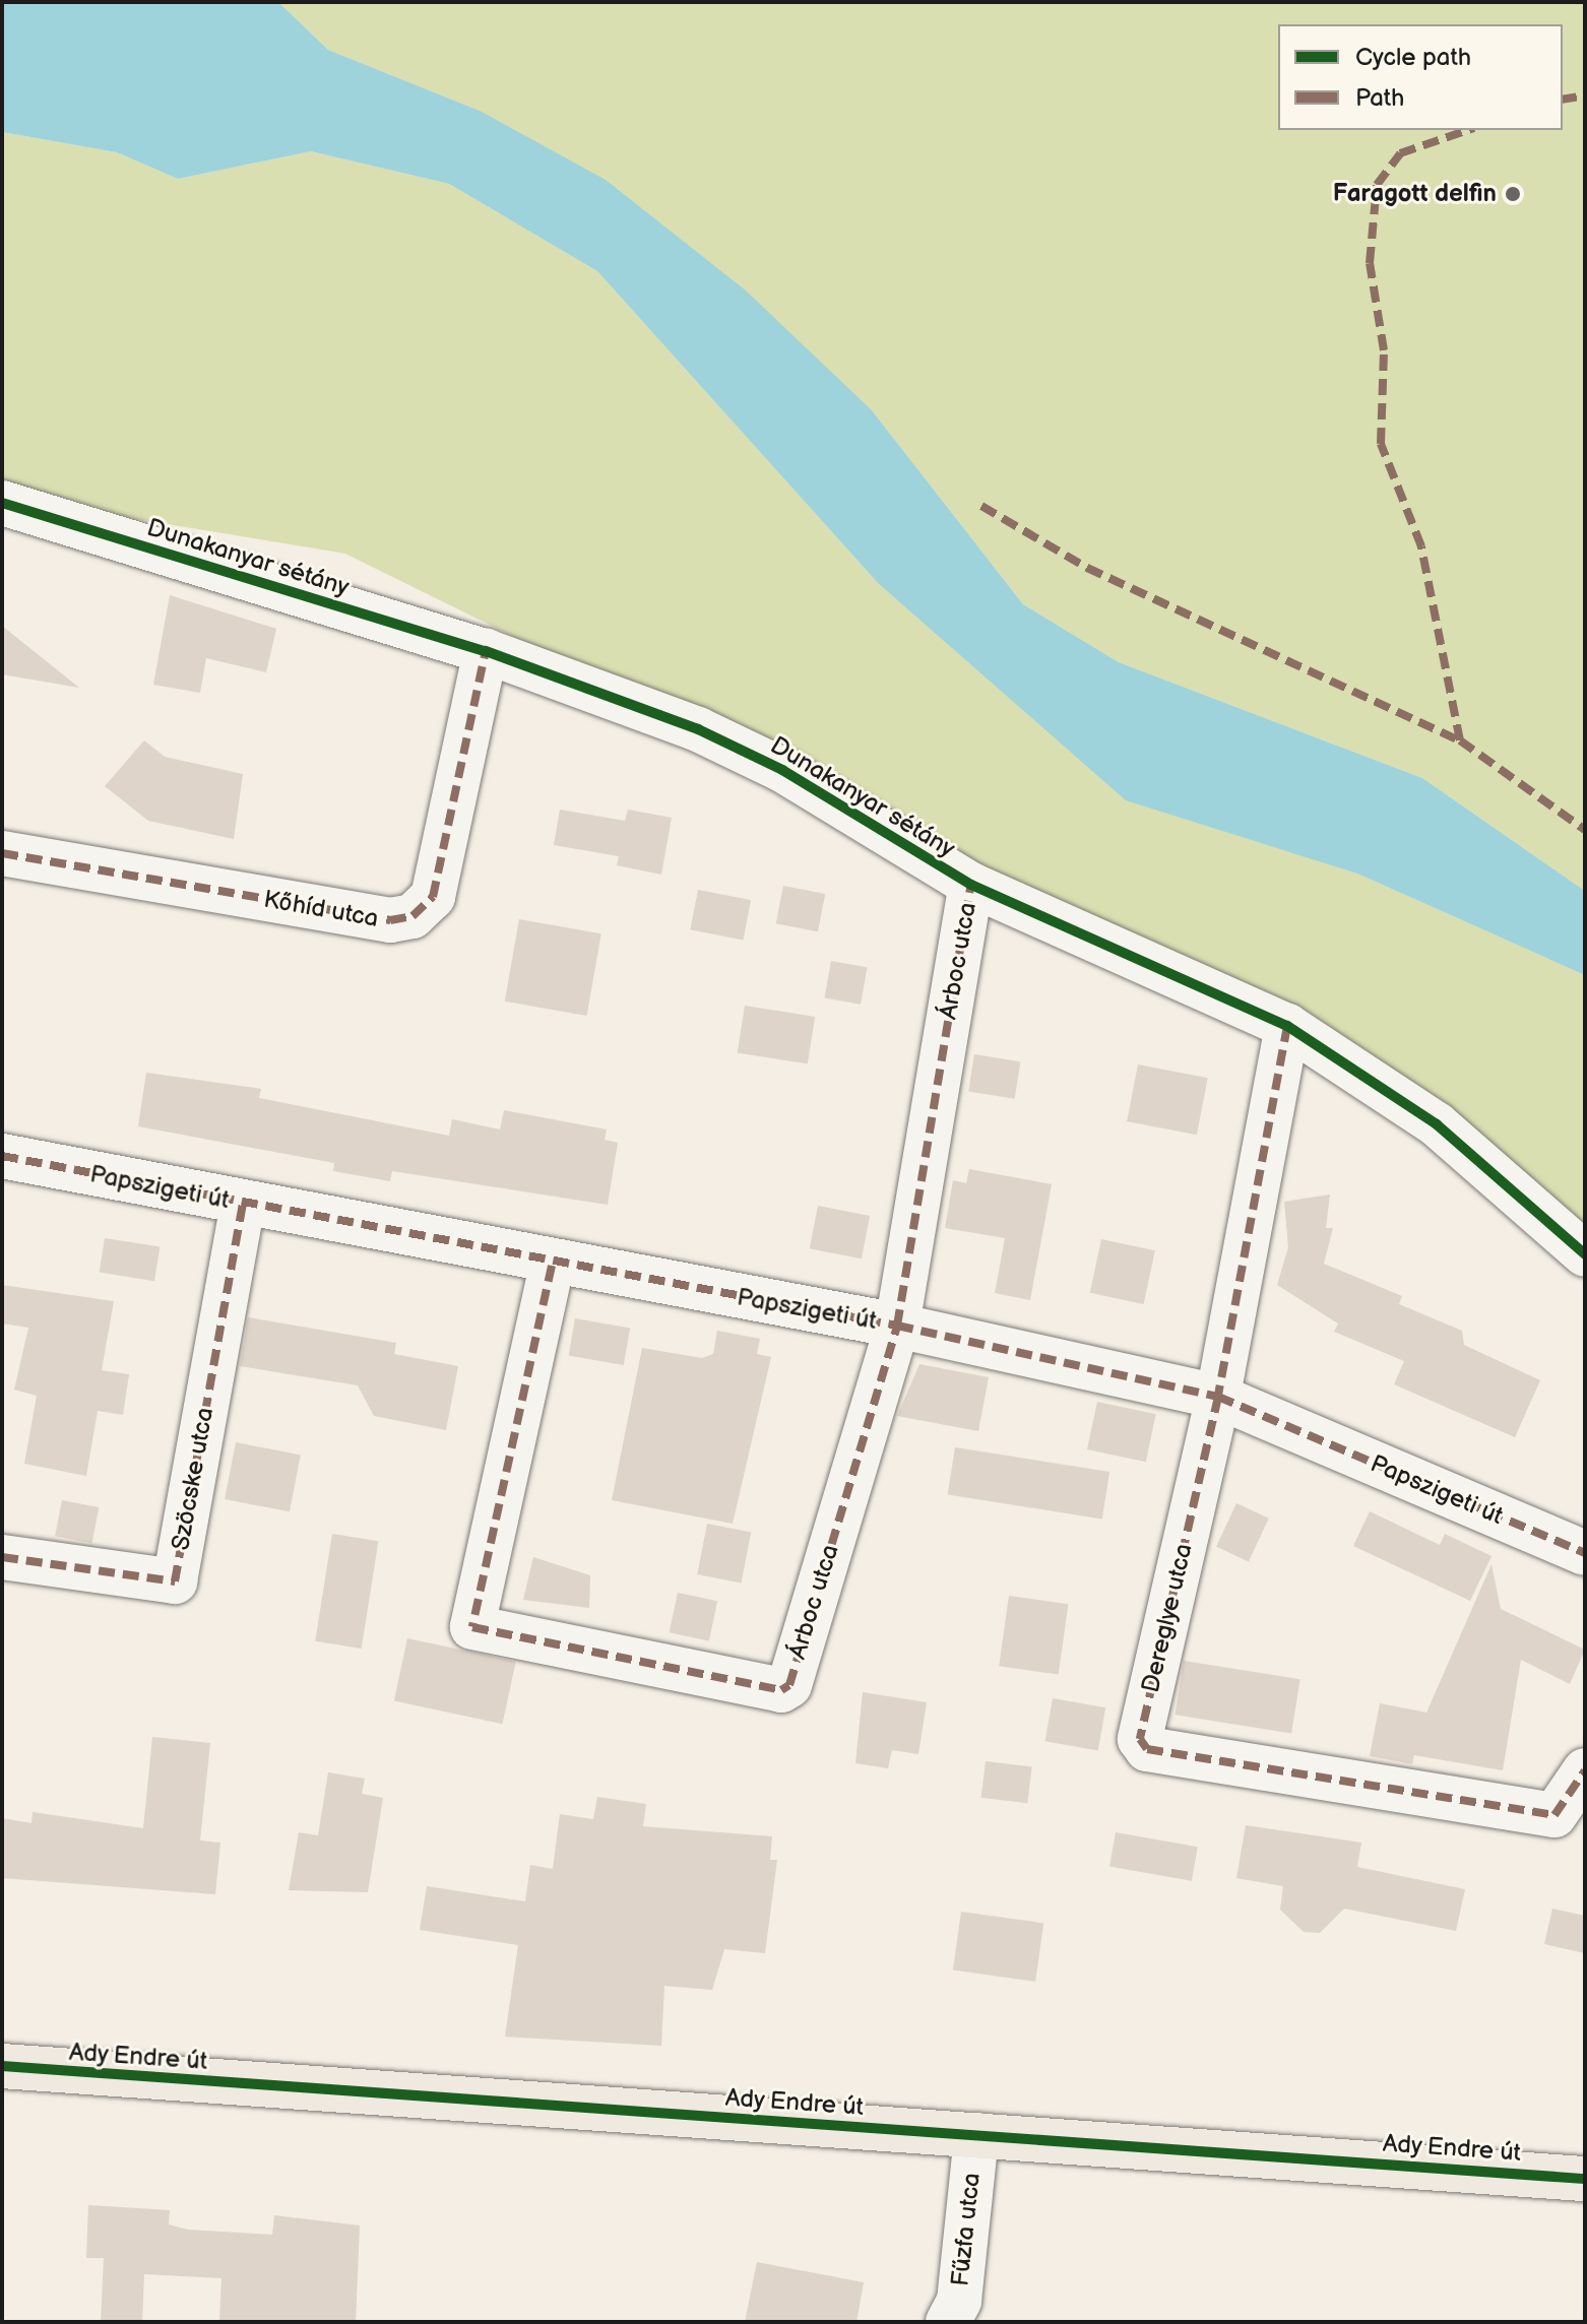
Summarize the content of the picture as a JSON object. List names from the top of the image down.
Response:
{
  "streets": {
    "main road": ["Ady Endre út"],
    "street": [
      "Dunakanyar sétány",
      "Kőhíd utca",
      "Árboc utca",
      "Papszigeti út",
      "Szöcske utca",
      "Dereglye utca",
      "Fűzfa utca"
    ]
  },
  "crossings": [
    ["Dunakanyar sétány", "Kőhíd utca"],
    ["Dunakanyar sétány", "Árboc utca"],
    ["Dunakanyar sétány", "Dereglye utca"],
    ["Árboc utca", "Papszigeti út"],
    ["Papszigeti út", "Szöcske utca"],
    ["Papszigeti út", "Dereglye utca"],
    ["Ady Endre út", "Fűzfa utca"]
  ],
  "places": ["Faragott delfin"],
  "legend": ["Cycle path", "Path"]
}
